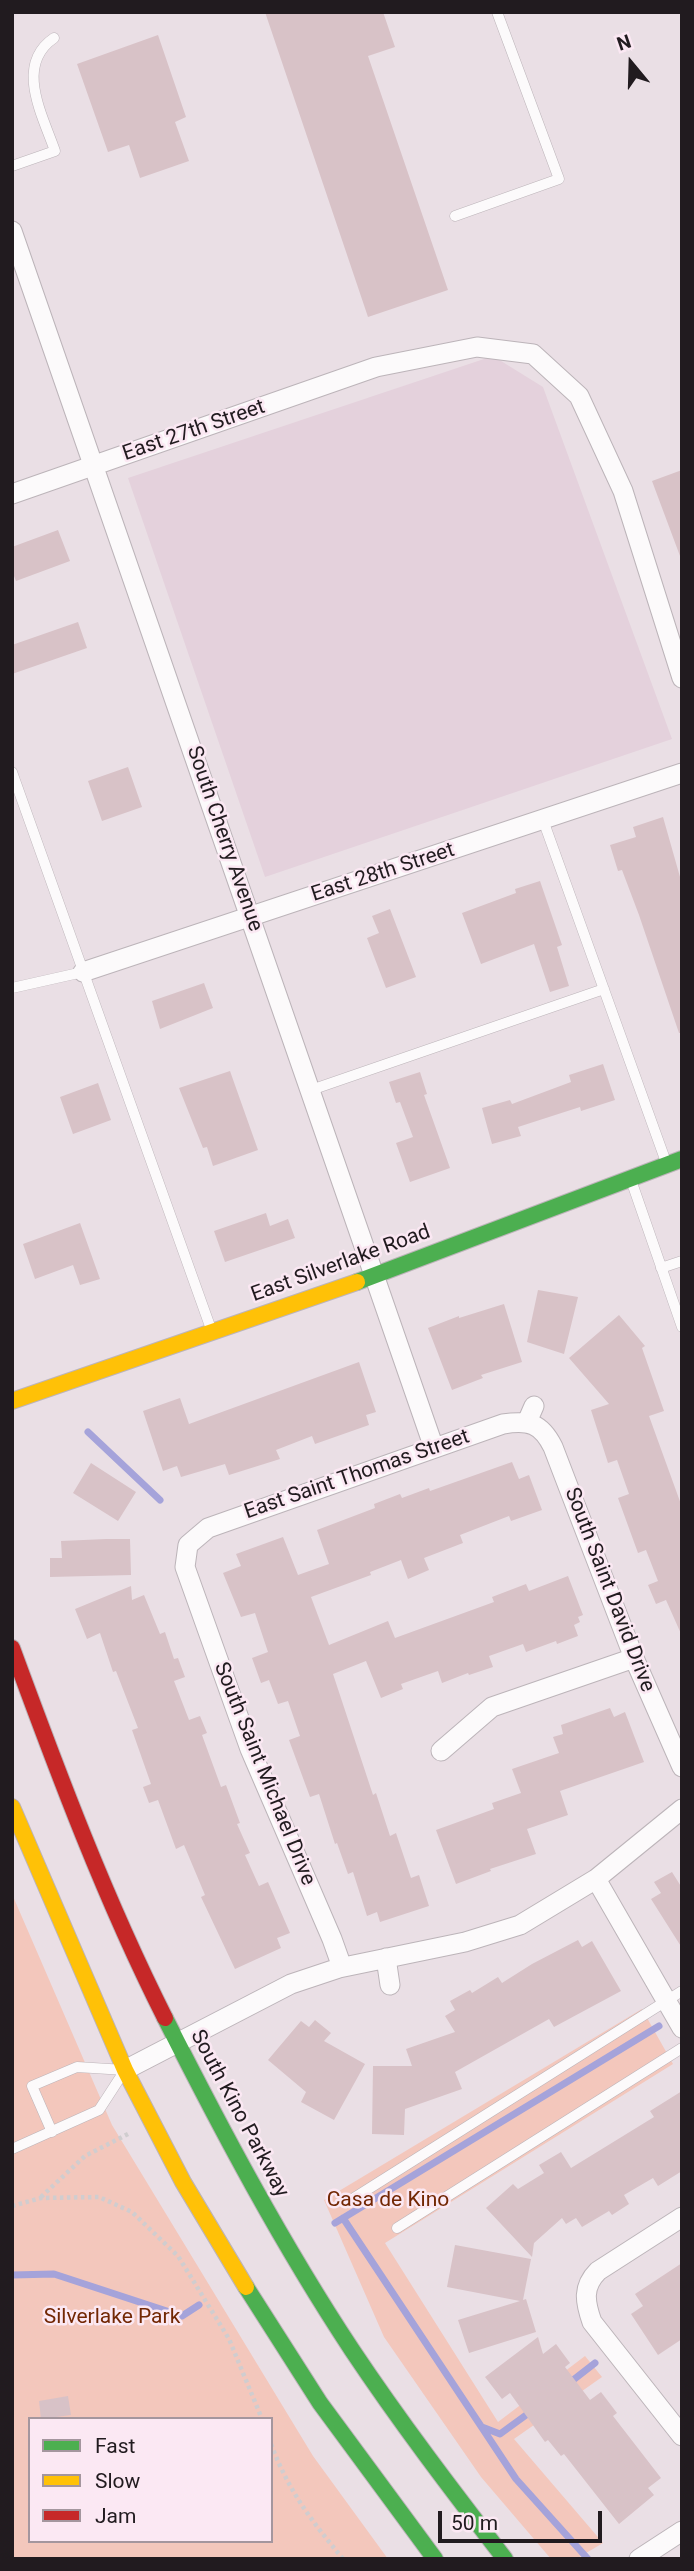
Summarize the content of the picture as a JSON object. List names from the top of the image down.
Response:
{
  "streets": {
    "main road": ["East Silverlake Road", "South Kino Parkway"],
    "street": [
      "East 27th Street",
      "South Cherry Avenue",
      "East 28th Street",
      "East Saint Thomas Street",
      "South Saint David Drive",
      "South Saint Michael Drive"
    ]
  },
  "crossings": [
    ["East 27th Street", "South Cherry Avenue"],
    ["South Cherry Avenue", "East 28th Street"],
    ["South Cherry Avenue", "East Silverlake Road"],
    ["South Cherry Avenue", "East Saint Thomas Street"],
    ["East Saint Thomas Street", "South Saint David Drive"],
    ["East Saint Thomas Street", "South Saint Michael Drive"]
  ],
  "parks": ["Casa de Kino", "Silverlake Park"],
  "legend": ["Fast", "Slow", "Jam"],
  "scale_bar": "50 m",
  "north": "top"
}
